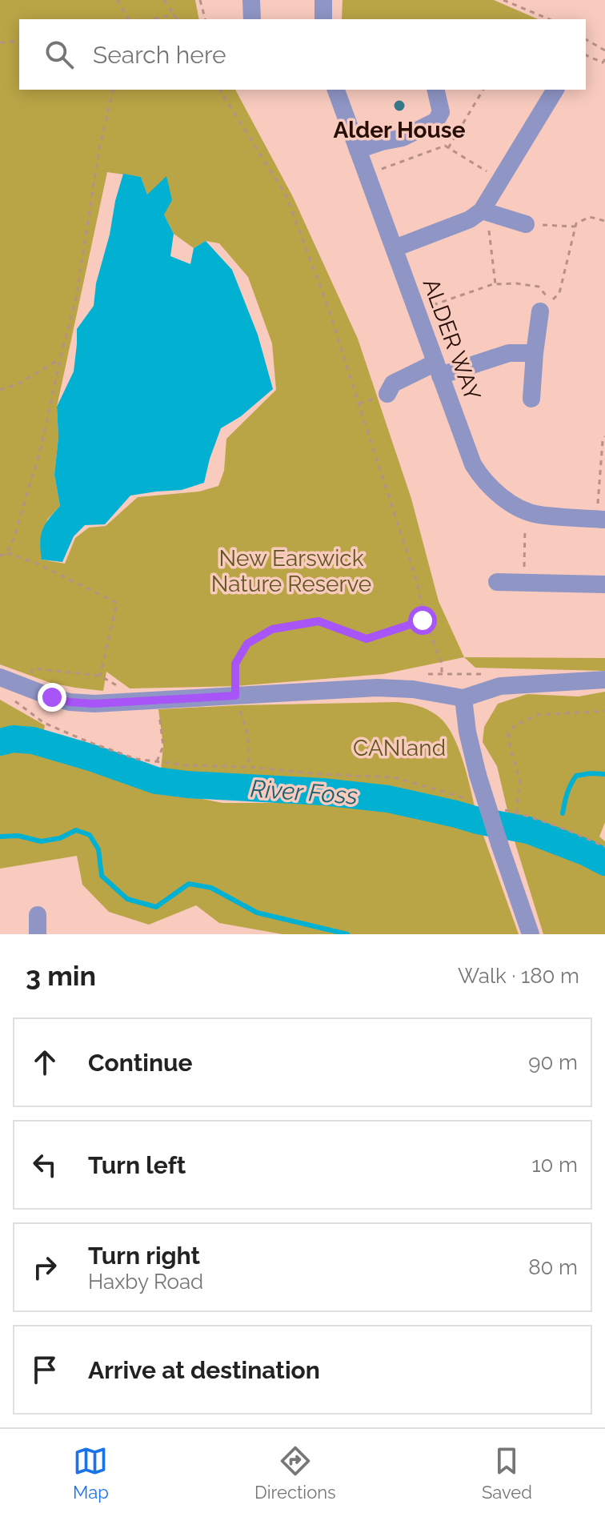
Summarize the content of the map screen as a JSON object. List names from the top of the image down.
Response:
{
  "streets": {
    "street": ["ALDER WAY"]
  },
  "water": ["River Foss"],
  "parks": ["New Earswick Nature Reserve", "CANland"],
  "places": ["Alder House"],
  "page": {
    "search": "Search here",
    "heading": ["3 min", "Walk · 180 m"],
    "list": [
      ["Continue", "90 m"],
      ["Turn left", "10 m"],
      ["Turn right", "Haxby Road", "80 m"],
      "Arrive at destination"
    ],
    "nav": ["Map", "Directions", "Saved"]
  }
}
